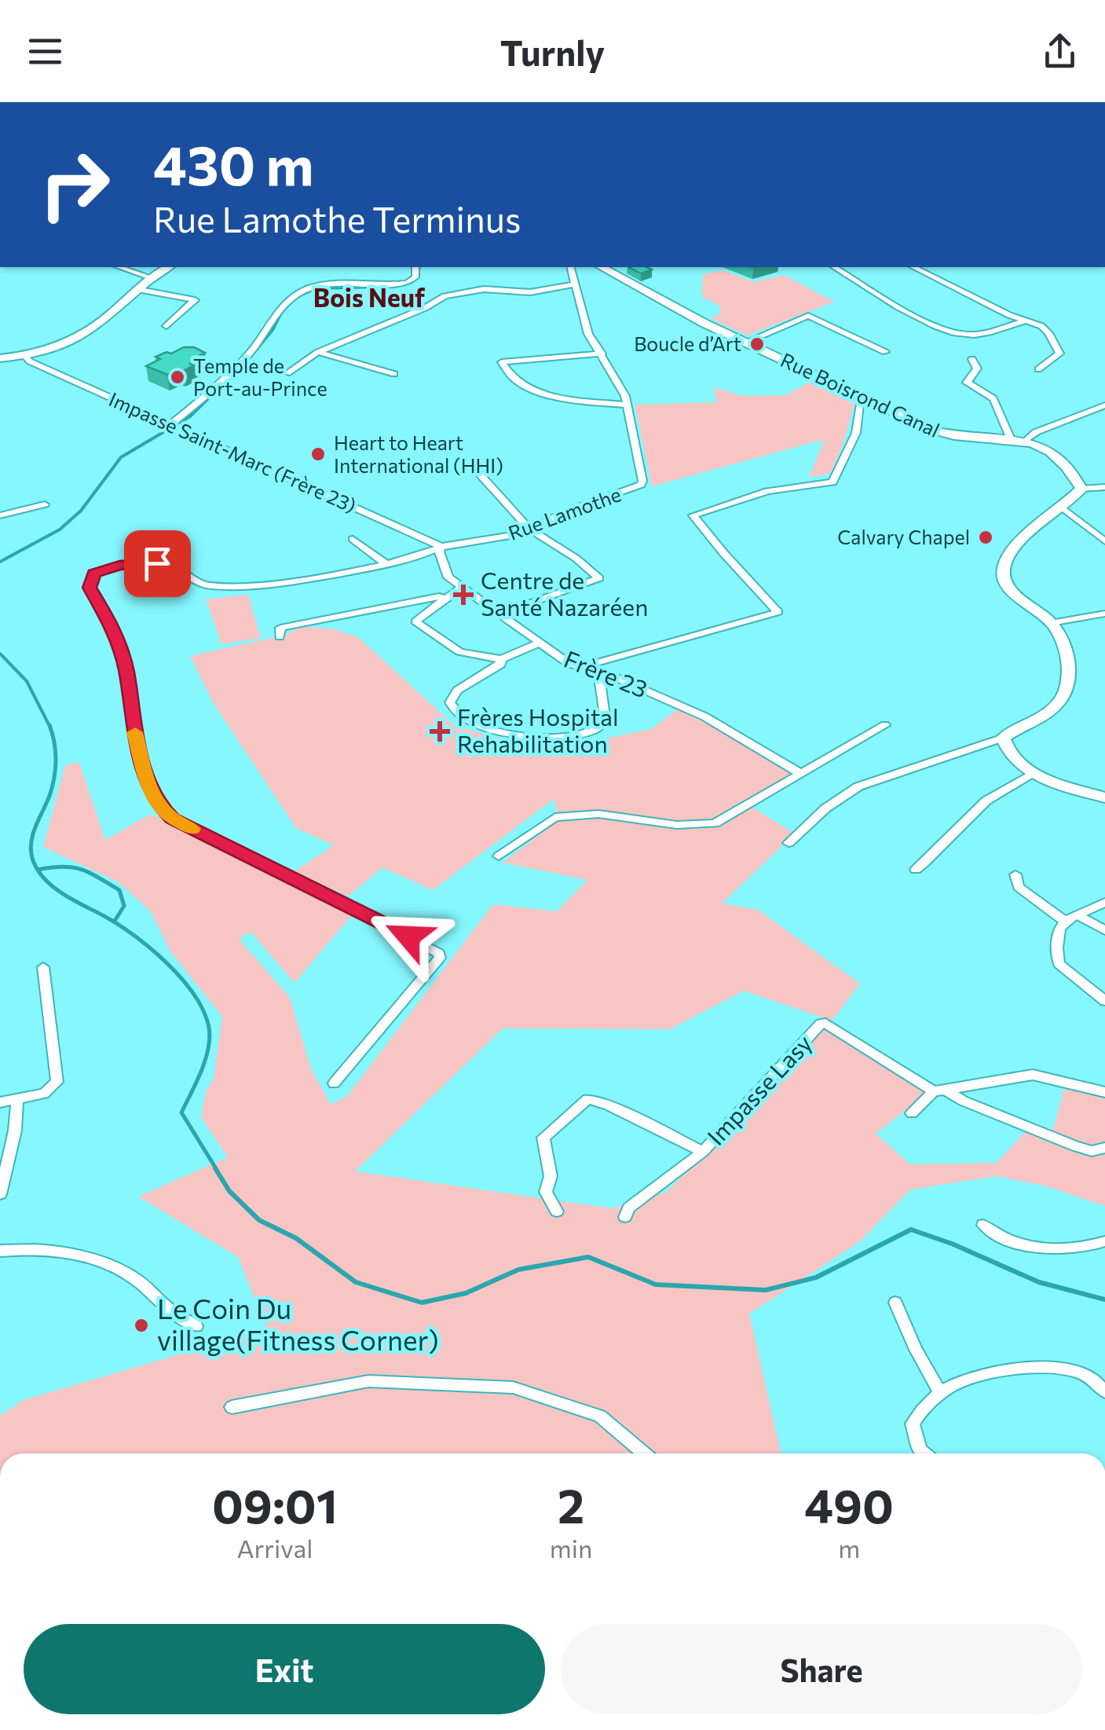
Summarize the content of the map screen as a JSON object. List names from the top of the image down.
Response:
{
  "streets": {
    "street": [
      "Rue Boisrond Canal",
      "Impasse Saint-Marc (Frère 23)",
      "Rue Lamothe",
      "Frère 23",
      "Impasse Lasy"
    ]
  },
  "crossings": [
    ["Impasse Saint-Marc (Frère 23)", "Rue Lamothe"],
    ["Impasse Saint-Marc (Frère 23)", "Frère 23"],
    ["Rue Lamothe", "Frère 23"]
  ],
  "districts": ["Bois Neuf"],
  "places": {
    "other": [
      "Boucle d’Art",
      "Temple de Port-au-Prince",
      "Heart to Heart International (HHI)",
      "Calvary Chapel",
      "Le Coin Du village(Fitness Corner)"
    ],
    "health": ["Centre de Santé Nazaréen", "Frères Hospital Rehabilitation"]
  },
  "page": {
    "header": "Turnly",
    "turn": ["430 m", "Rue Lamothe Terminus"],
    "eta": [
      "09:01",
      "Arrival",
      "2",
      "min",
      "490",
      "m"
    ],
    "buttons": ["Exit", "Share"]
  }
}
